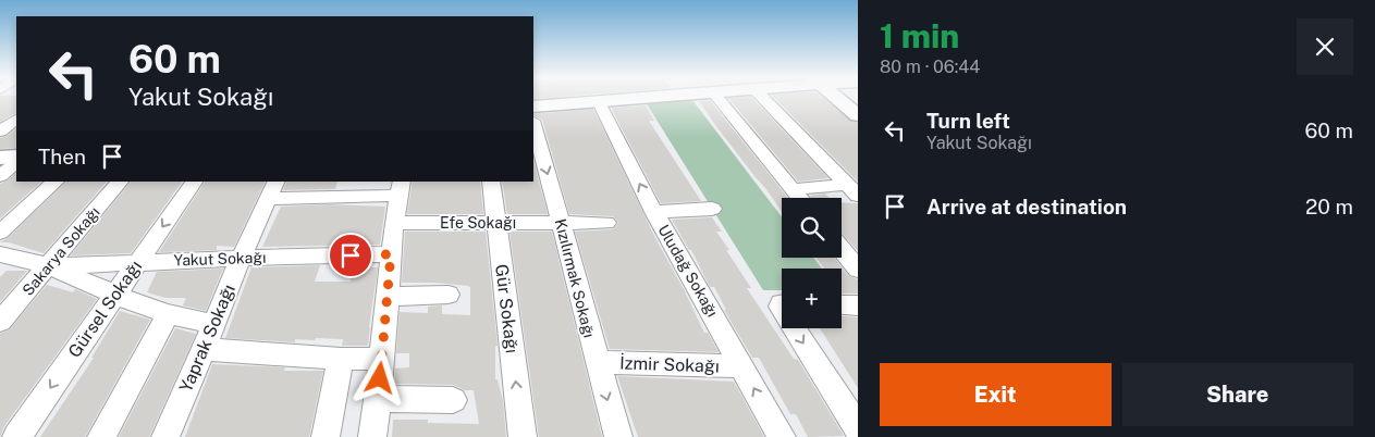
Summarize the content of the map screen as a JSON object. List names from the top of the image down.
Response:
{
  "streets": {
    "street": [
      "Efe Sokağı",
      "Sakarya Sokağı",
      "Yakut Sokağı",
      "Uludağ Sokağı",
      "Kızılırmak Sokağı",
      "Gürsel Sokağı",
      "Gür Sokağı",
      "Yaprak Sokağı",
      "İzmir Sokağı"
    ]
  },
  "crossings": [
    ["Efe Sokağı", "Kızılırmak Sokağı"],
    ["Efe Sokağı", "Gür Sokağı"],
    ["Sakarya Sokağı", "Yakut Sokağı"],
    ["Yakut Sokağı", "Gürsel Sokağı"],
    ["Yakut Sokağı", "Yaprak Sokağı"],
    ["Uludağ Sokağı", "İzmir Sokağı"],
    ["Kızılırmak Sokağı", "İzmir Sokağı"]
  ],
  "one_way": ["Kızılırmak Sokağı"],
  "page": {
    "heading": ["1 min", "80 m · 06:44"],
    "turn": ["60 m", "Yakut Sokağı"],
    "list": [
      {
        "name": "Turn left",
        "note": "Yakut Sokağı",
        "value": "60 m"
      },
      {
        "name": "Arrive at destination",
        "value": "20 m"
      }
    ],
    "then": "Then",
    "map_buttons": "+",
    "buttons": ["Exit", "Share"]
  }
}
